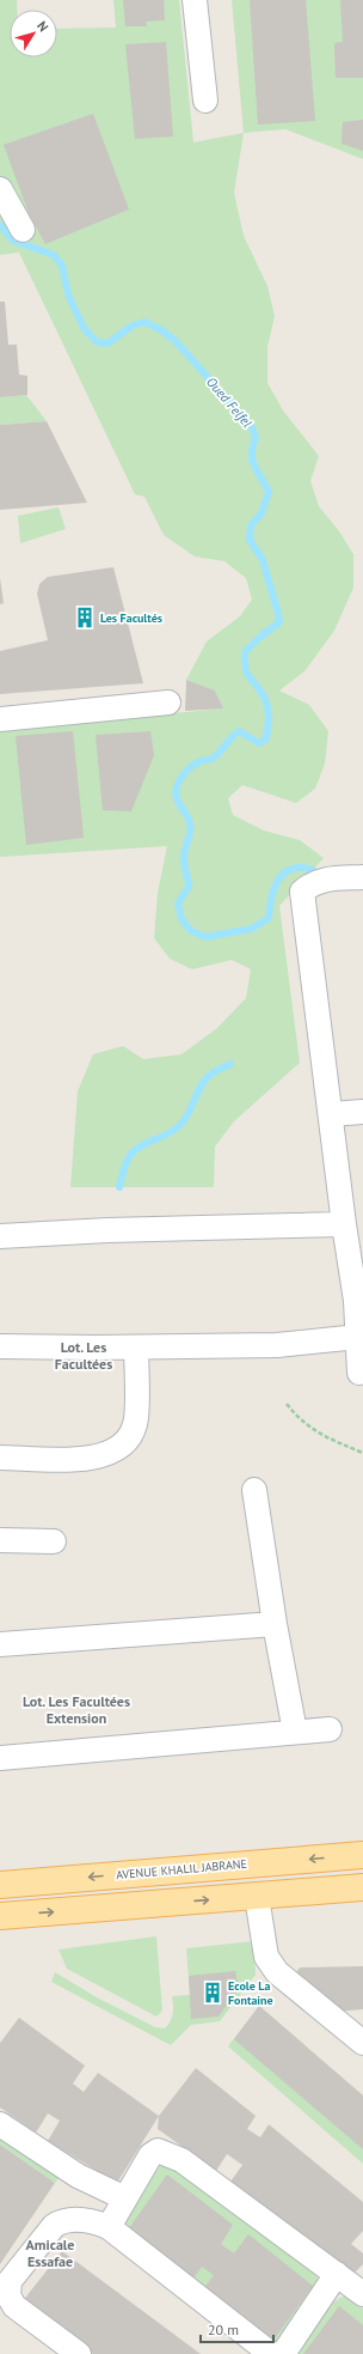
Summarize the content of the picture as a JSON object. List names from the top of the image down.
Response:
{
  "streets": {
    "main road": ["AVENUE KHALIL JABRANE"]
  },
  "districts": ["Lot. Les Facultées", "Lot. Les Facultées Extension", "Amicale Essafae"],
  "water": ["Oued Felfel"],
  "places": {
    "building": ["Les Facultés", "Ecole La Fontaine"]
  },
  "scale_bar": "20 m",
  "north": "top right"
}
